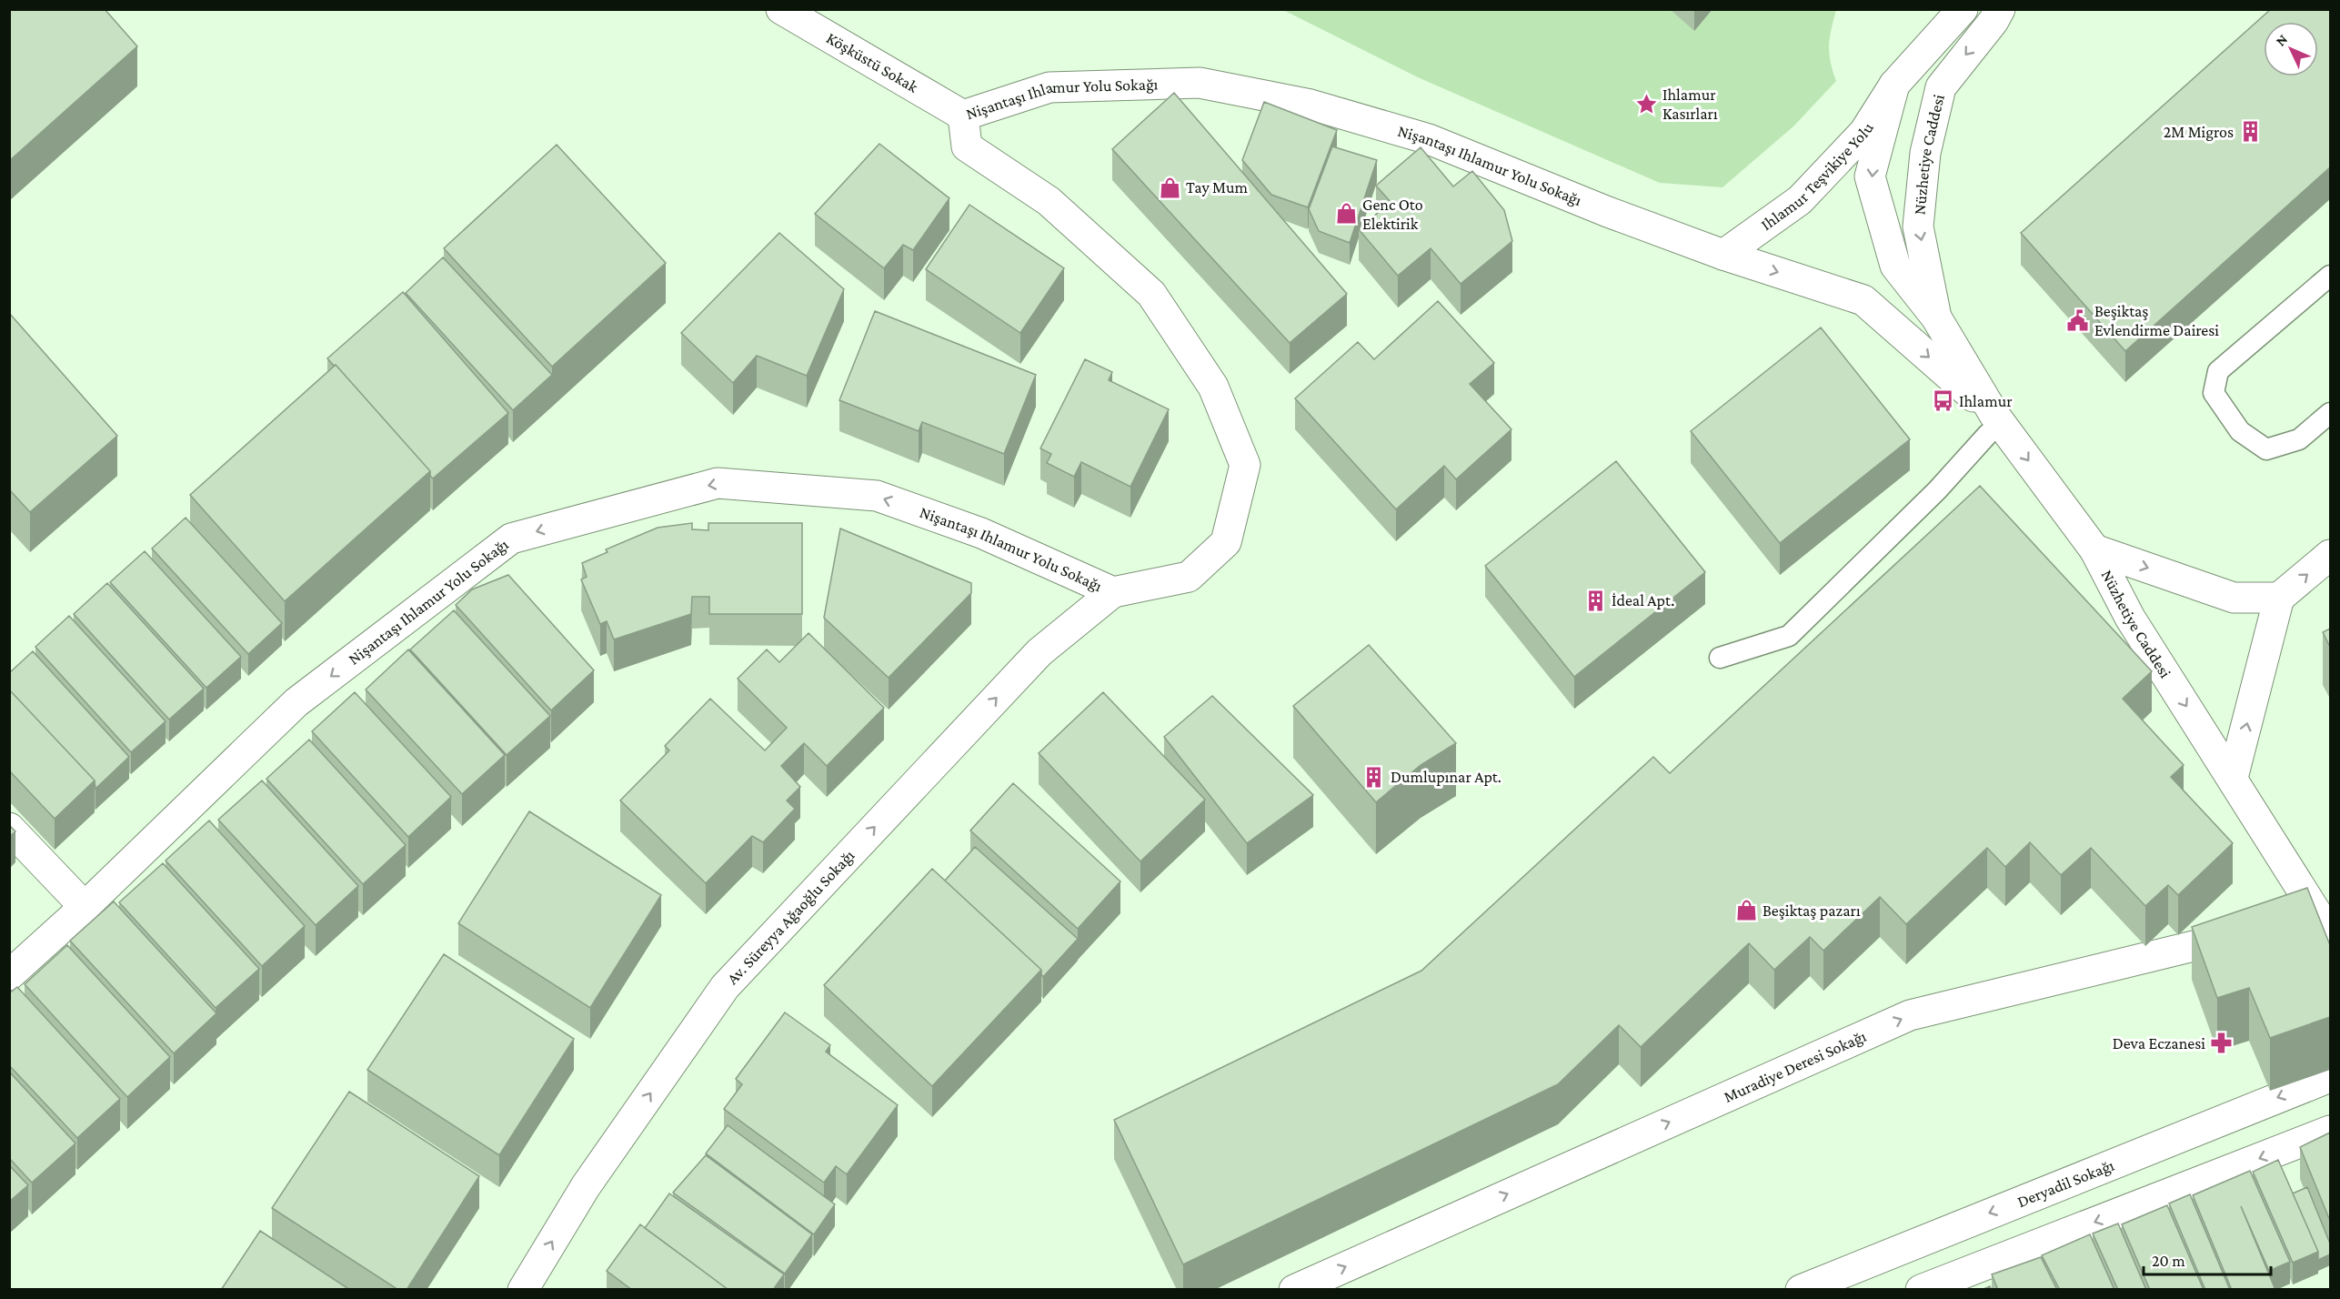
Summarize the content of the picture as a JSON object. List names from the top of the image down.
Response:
{
  "streets": {
    "street": [
      "Köşküstü Sokak",
      "Nişantaşı Ihlamur Yolu Sokağı",
      "Nüzhetiye Caddesi",
      "Ihlamur Teşvikiye Yolu",
      "Av. Süreyya Ağaoğlu Sokağı",
      "Muradiye Deresi Sokağı",
      "Deryadil Sokağı"
    ]
  },
  "crossings": [
    ["Köşküstü Sokak", "Nişantaşı Ihlamur Yolu Sokağı"],
    ["Nişantaşı Ihlamur Yolu Sokağı", "Nüzhetiye Caddesi"],
    ["Nişantaşı Ihlamur Yolu Sokağı", "Ihlamur Teşvikiye Yolu"],
    ["Nişantaşı Ihlamur Yolu Sokağı", "Av. Süreyya Ağaoğlu Sokağı"],
    ["Nüzhetiye Caddesi", "Ihlamur Teşvikiye Yolu"]
  ],
  "one_way": ["Nüzhetiye Caddesi", "Av. Süreyya Ağaoğlu Sokağı"],
  "places": {
    "place": ["Ihlamur Kasırları"],
    "building": ["2M Migros", "İdeal Apt.", "Dumlupınar Apt."],
    "shop": ["Tay Mum", "Genc Oto Elektirik", "Beşiktaş pazarı"],
    "public building": ["Beşiktaş Evlendirme Dairesi"],
    "bus stop": ["Ihlamur"],
    "pharmacy": ["Deva Eczanesi"]
  },
  "scale_bar": "20 m",
  "north": "top left"
}
